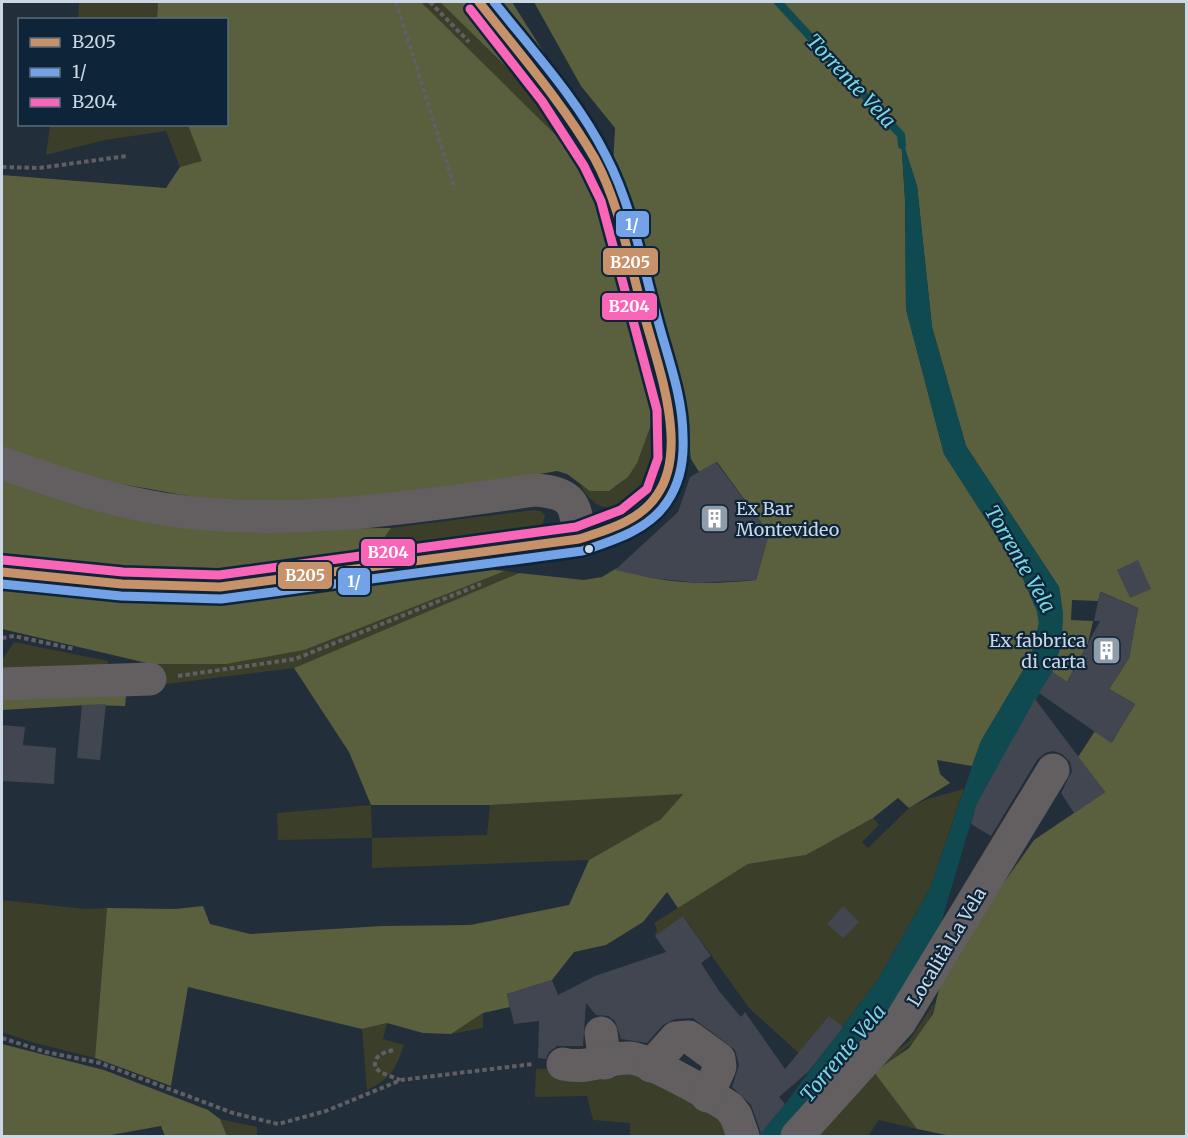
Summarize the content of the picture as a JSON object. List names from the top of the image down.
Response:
{
  "streets": {
    "street": ["Località La Vela"]
  },
  "water": ["Torrente Vela"],
  "places": {
    "building": ["Ex Bar Montevideo", "Ex fabbrica di carta"]
  },
  "lines": ["transit line B205", "transit line 1/", "transit line B204"],
  "legend": ["B205", "1/", "B204"]
}
